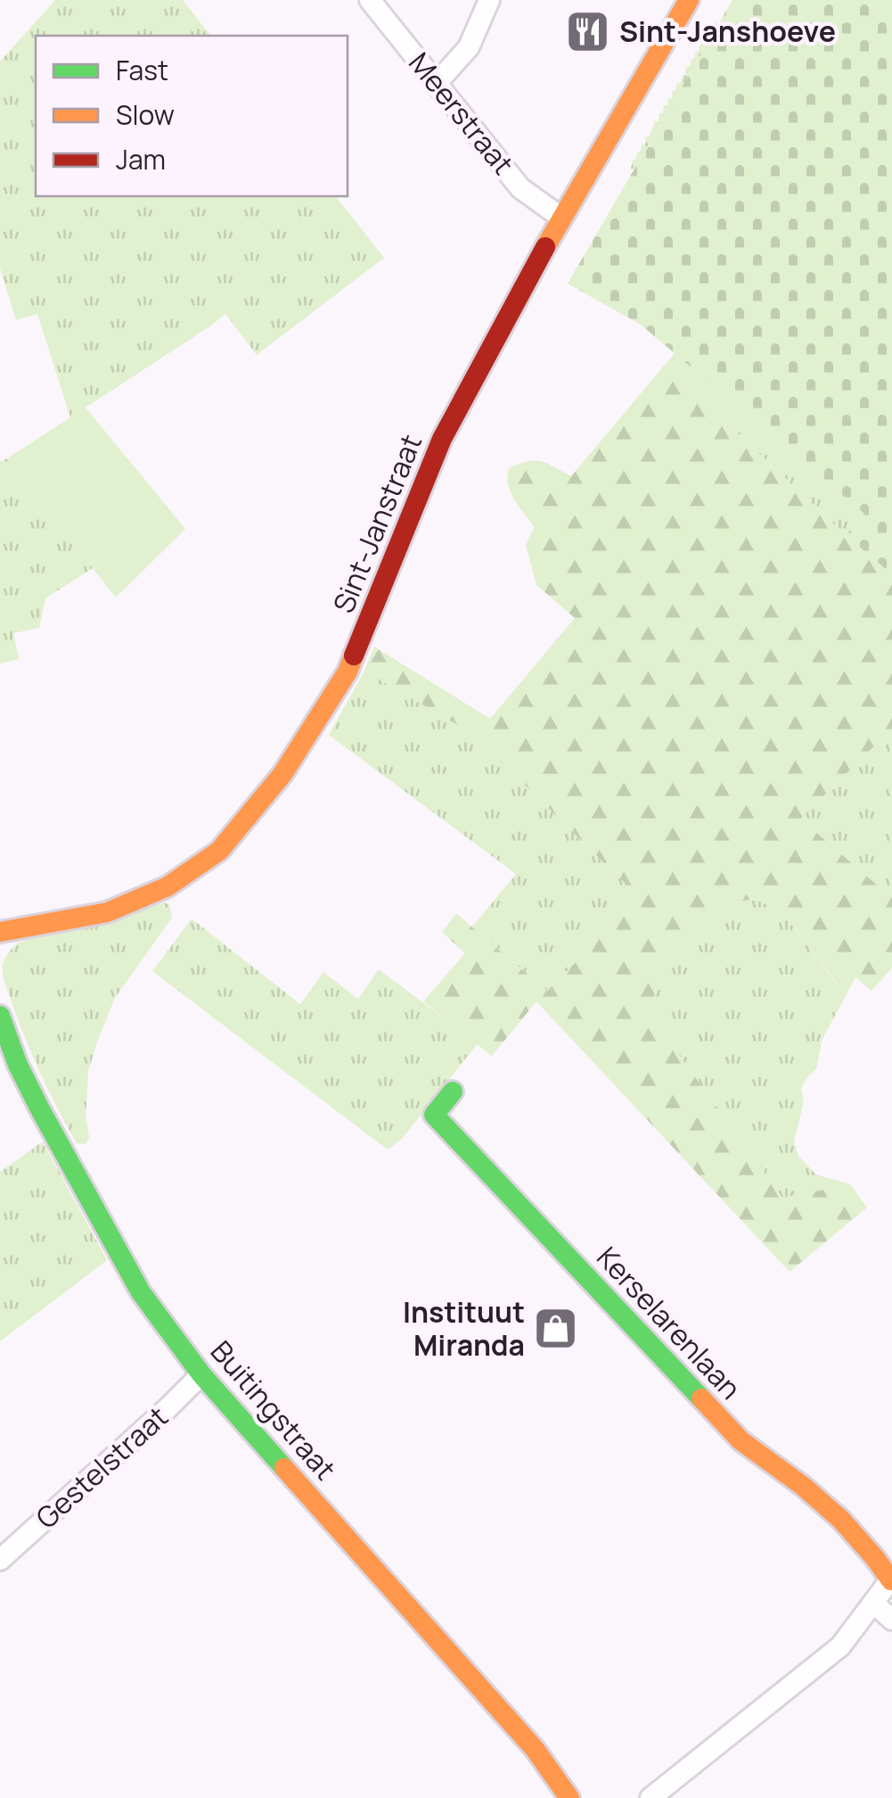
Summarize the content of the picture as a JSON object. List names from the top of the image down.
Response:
{
  "streets": {
    "street": [
      "Meerstraat",
      "Sint-Janstraat",
      "Kerselarenlaan",
      "Buitingstraat",
      "Gestelstraat"
    ]
  },
  "crossings": [
    ["Meerstraat", "Sint-Janstraat"],
    ["Buitingstraat", "Gestelstraat"]
  ],
  "places": {
    "restaurant": ["Sint-Janshoeve"],
    "shop": ["Instituut Miranda"]
  },
  "legend": ["Fast", "Slow", "Jam"]
}
